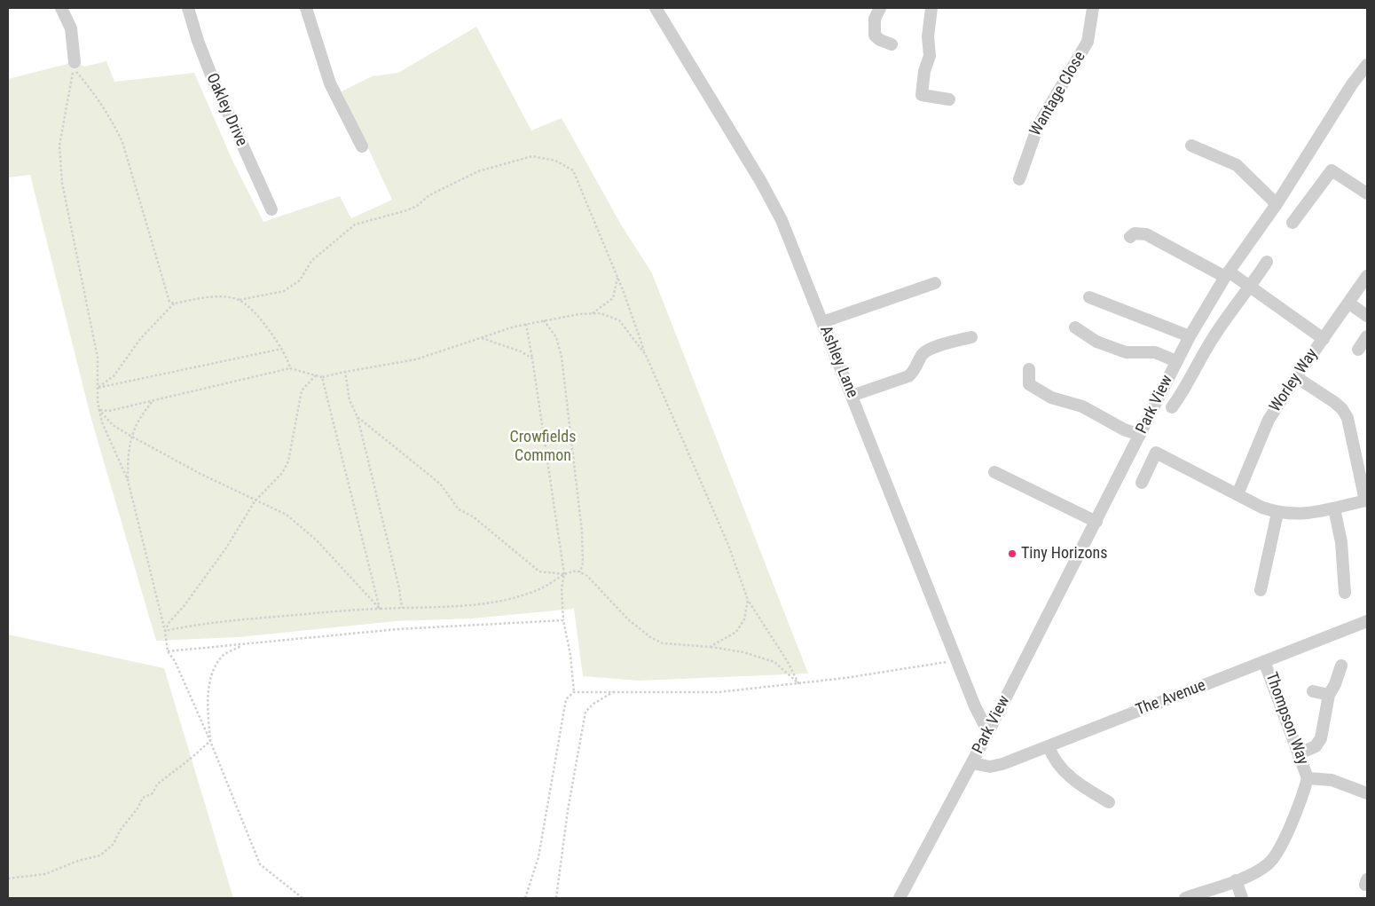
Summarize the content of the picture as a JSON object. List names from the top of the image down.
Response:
{
  "streets": {
    "street": [
      "Wantage Close",
      "Oakley Drive",
      "Ashley Lane",
      "Worley Way",
      "Park View",
      "The Avenue",
      "Thompson Way"
    ]
  },
  "crossings": [
    ["Ashley Lane", "Park View"],
    ["Park View", "The Avenue"],
    ["The Avenue", "Thompson Way"]
  ],
  "parks": ["Crowfields Common"],
  "places": ["Tiny Horizons"]
}
